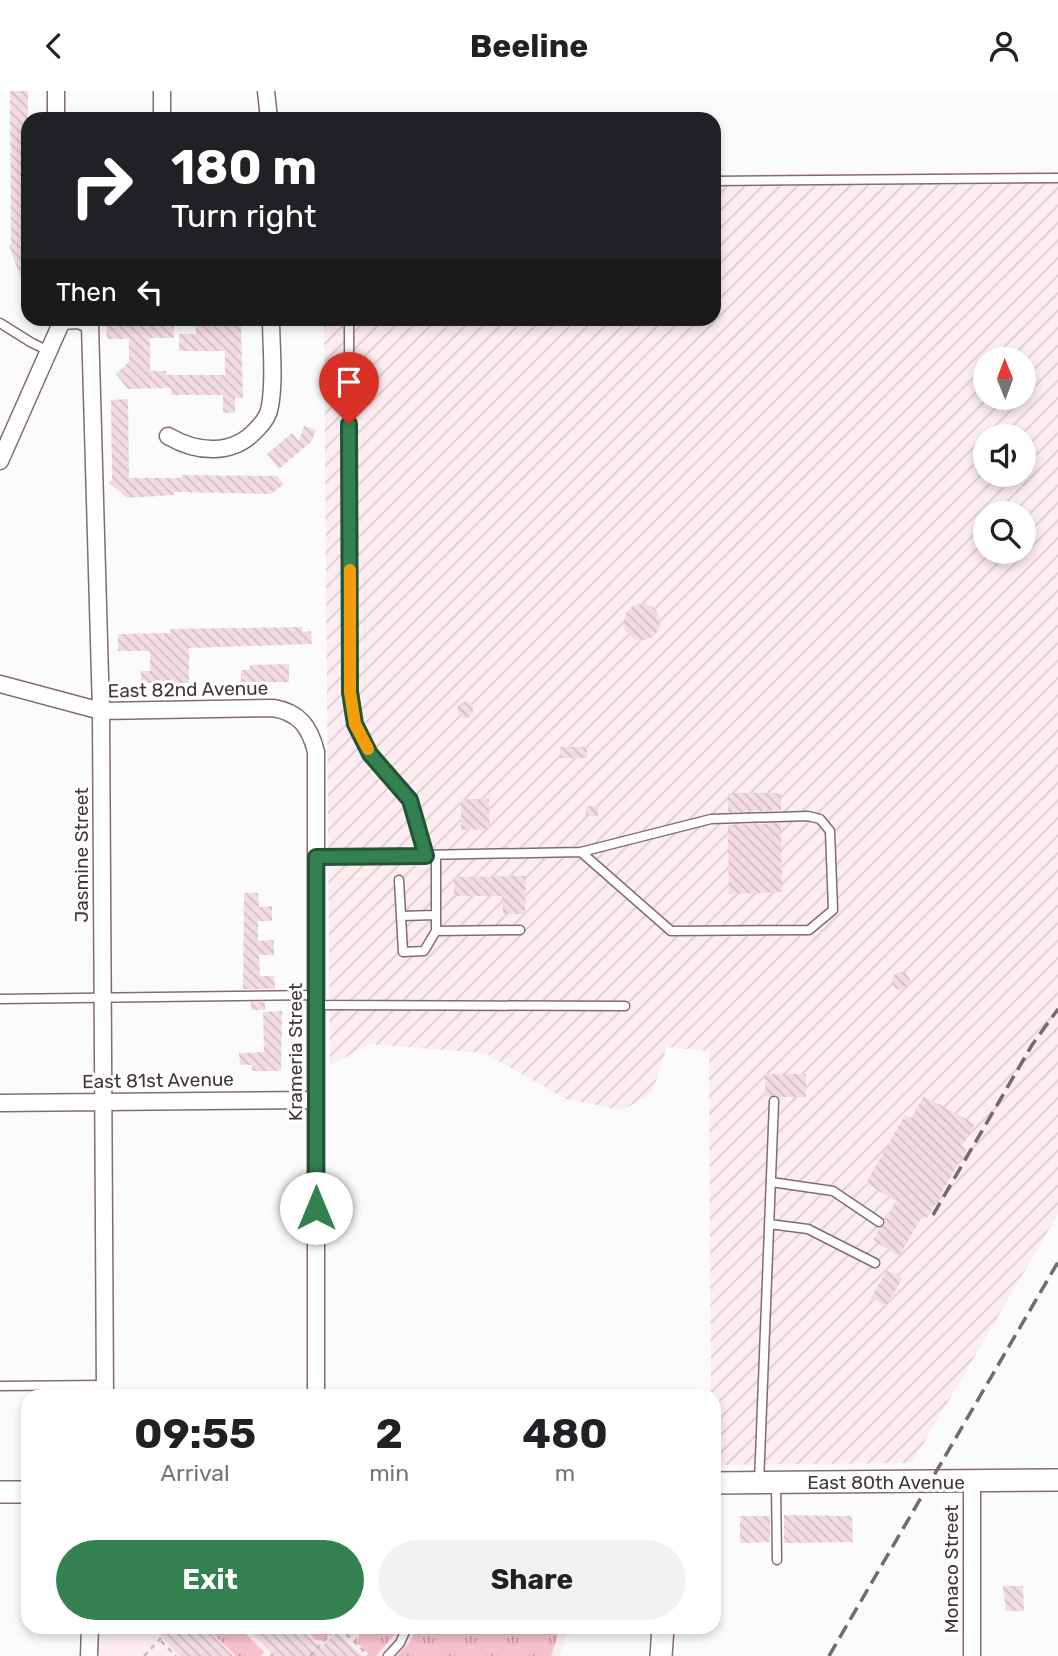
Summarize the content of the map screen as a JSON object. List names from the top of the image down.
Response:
{
  "streets": {
    "street": [
      "East 82nd Avenue",
      "Jasmine Street",
      "Krameria Street",
      "East 81st Avenue",
      "East 80th Avenue",
      "Monaco Street"
    ]
  },
  "crossings": [
    ["East 82nd Avenue", "Jasmine Street"],
    ["East 82nd Avenue", "Krameria Street"],
    ["Jasmine Street", "East 81st Avenue"],
    ["Krameria Street", "East 81st Avenue"],
    ["East 80th Avenue", "Monaco Street"]
  ],
  "north": "top",
  "page": {
    "header": "Beeline",
    "turn": ["180 m", "Turn right"],
    "then": "Then",
    "eta": [
      "09:55",
      "Arrival",
      "2",
      "min",
      "480",
      "m"
    ],
    "buttons": ["Exit", "Share"]
  }
}
